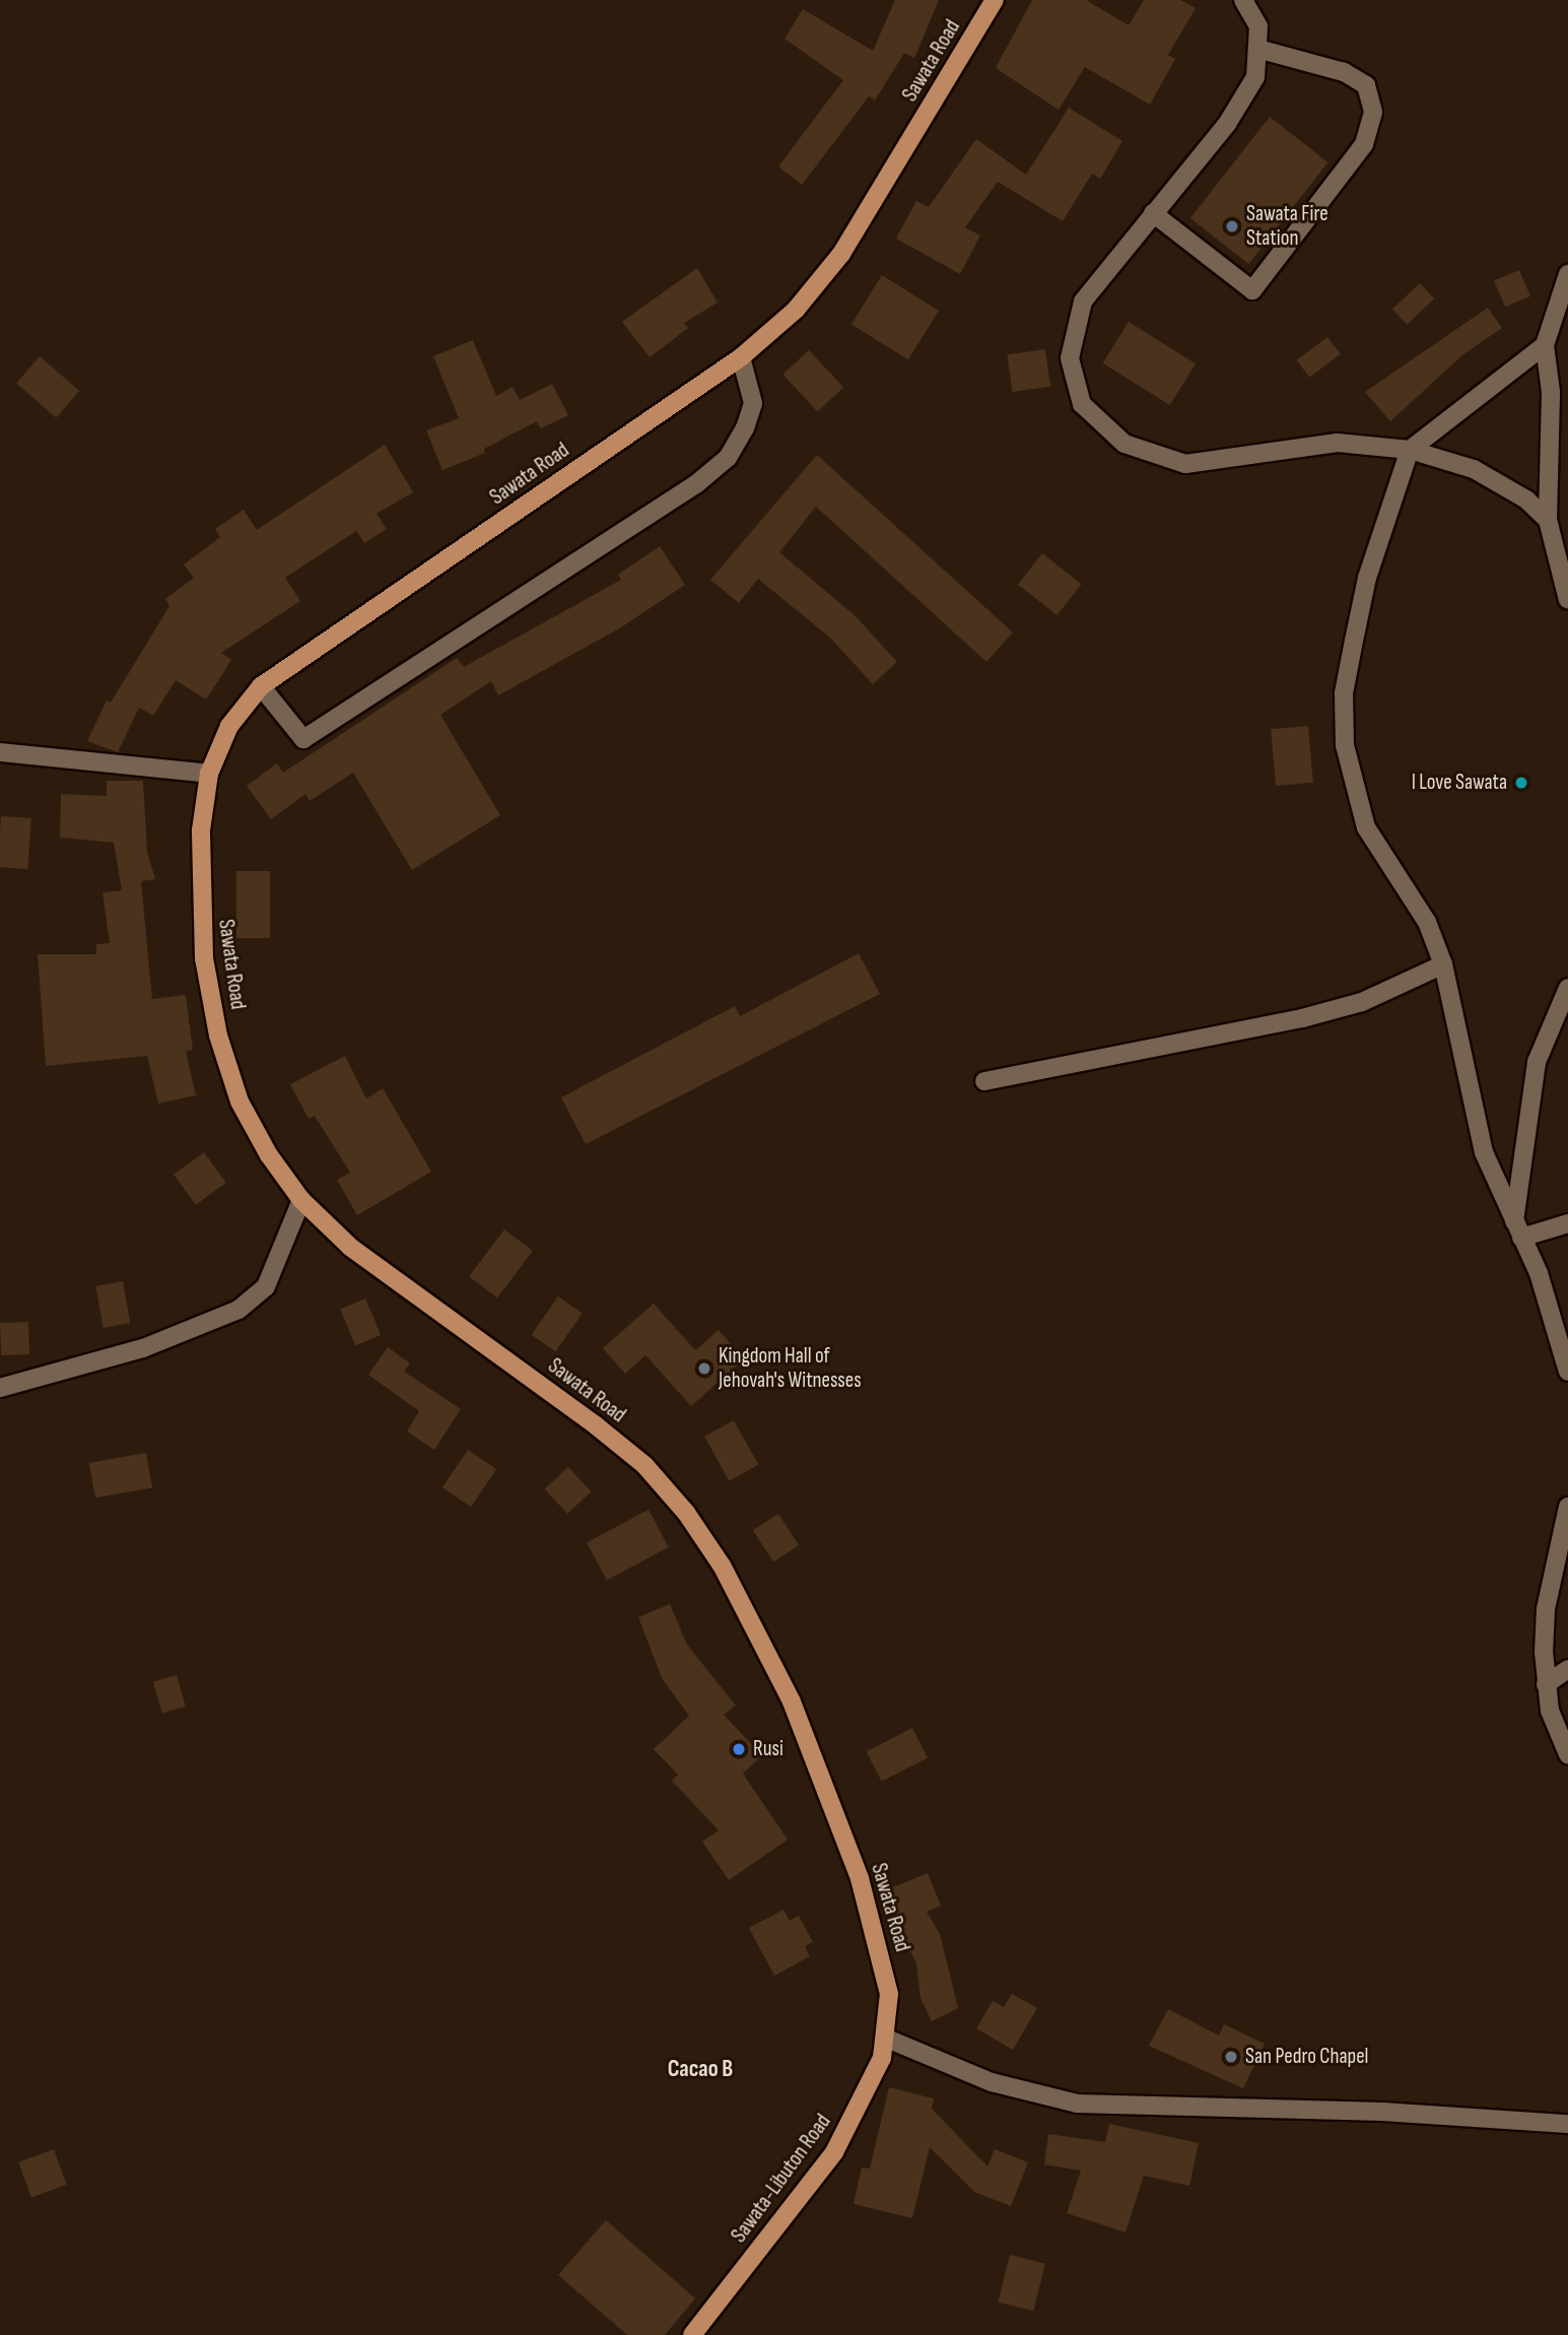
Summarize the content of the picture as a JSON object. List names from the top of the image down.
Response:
{
  "streets": {
    "main road": ["Sawata Road", "Sawata-Libuton Road"]
  },
  "crossings": [
    ["Sawata Road", "Sawata-Libuton Road"]
  ],
  "districts": ["Cacao B"],
  "places": [
    "Sawata Fire Station",
    "I Love Sawata",
    "Kingdom Hall of Jehovah's Witnesses",
    "Rusi",
    "San Pedro Chapel"
  ]
}
